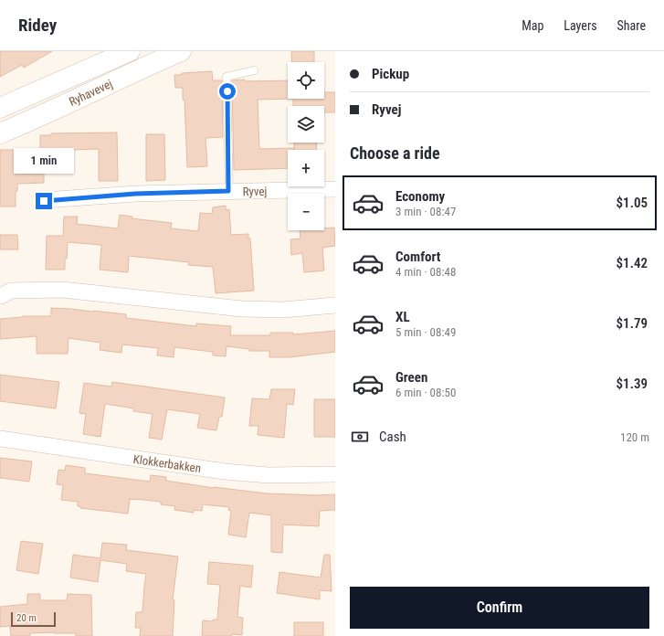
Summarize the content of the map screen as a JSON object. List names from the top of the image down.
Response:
{
  "streets": {
    "street": ["Ryhavevej", "Ryvej", "Klokkerbakken"]
  },
  "scale_bar": "20 m",
  "page": {
    "header": "Ridey",
    "nav": ["Map", "Layers", "Share"],
    "banner": ["Pickup", "Ryvej"],
    "map_buttons": ["+", "−"],
    "heading": "Choose a ride",
    "bubble": "1 min",
    "list": [
      {
        "name": "Economy",
        "note": "3 min · 08:47",
        "value": "$1.05"
      },
      {
        "name": "Comfort",
        "note": "4 min · 08:48",
        "value": "$1.42"
      },
      {
        "name": "XL",
        "note": "5 min · 08:49",
        "value": "$1.79"
      },
      {
        "name": "Green",
        "note": "6 min · 08:50",
        "value": "$1.39"
      }
    ],
    "pay": ["Cash", "120 m"],
    "buttons": "Confirm",
    "scale": "20 m"
  }
}
